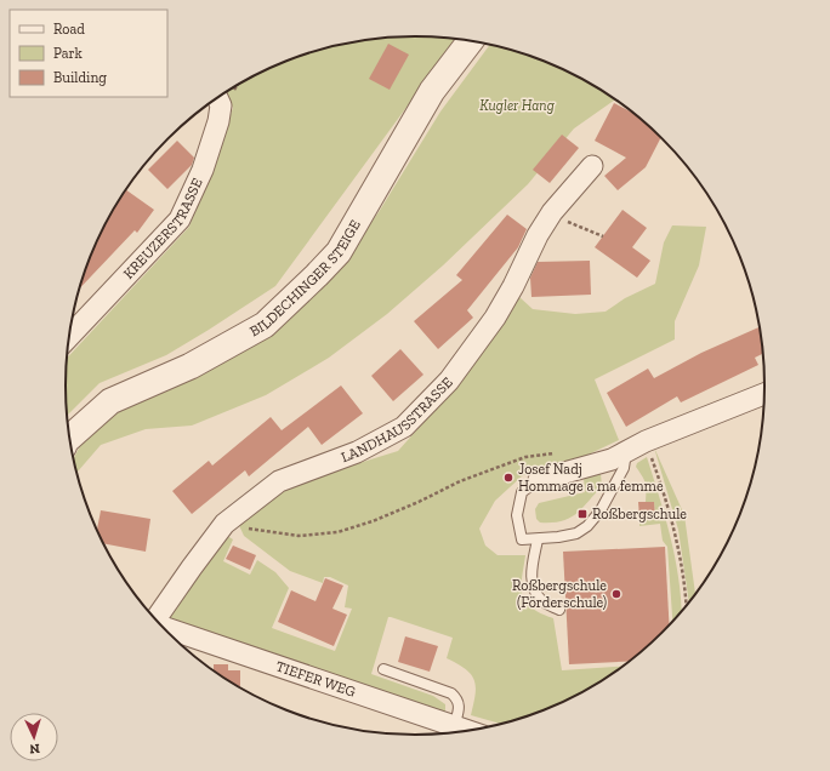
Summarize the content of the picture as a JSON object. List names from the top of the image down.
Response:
{
  "streets": {
    "street": [
      "KREUZERSTRASSE",
      "BILDECHINGER STEIGE",
      "LANDHAUSSTRASSE",
      "TIEFER WEG"
    ]
  },
  "parks": ["Kugler Hang"],
  "places": {
    "other": ["Josef Nadj Hommage a ma femme", "Roßbergschule (Förderschule)"],
    "transit": ["Roßbergschule"]
  },
  "legend": ["Road", "Park", "Building"],
  "north": "bottom"
}
